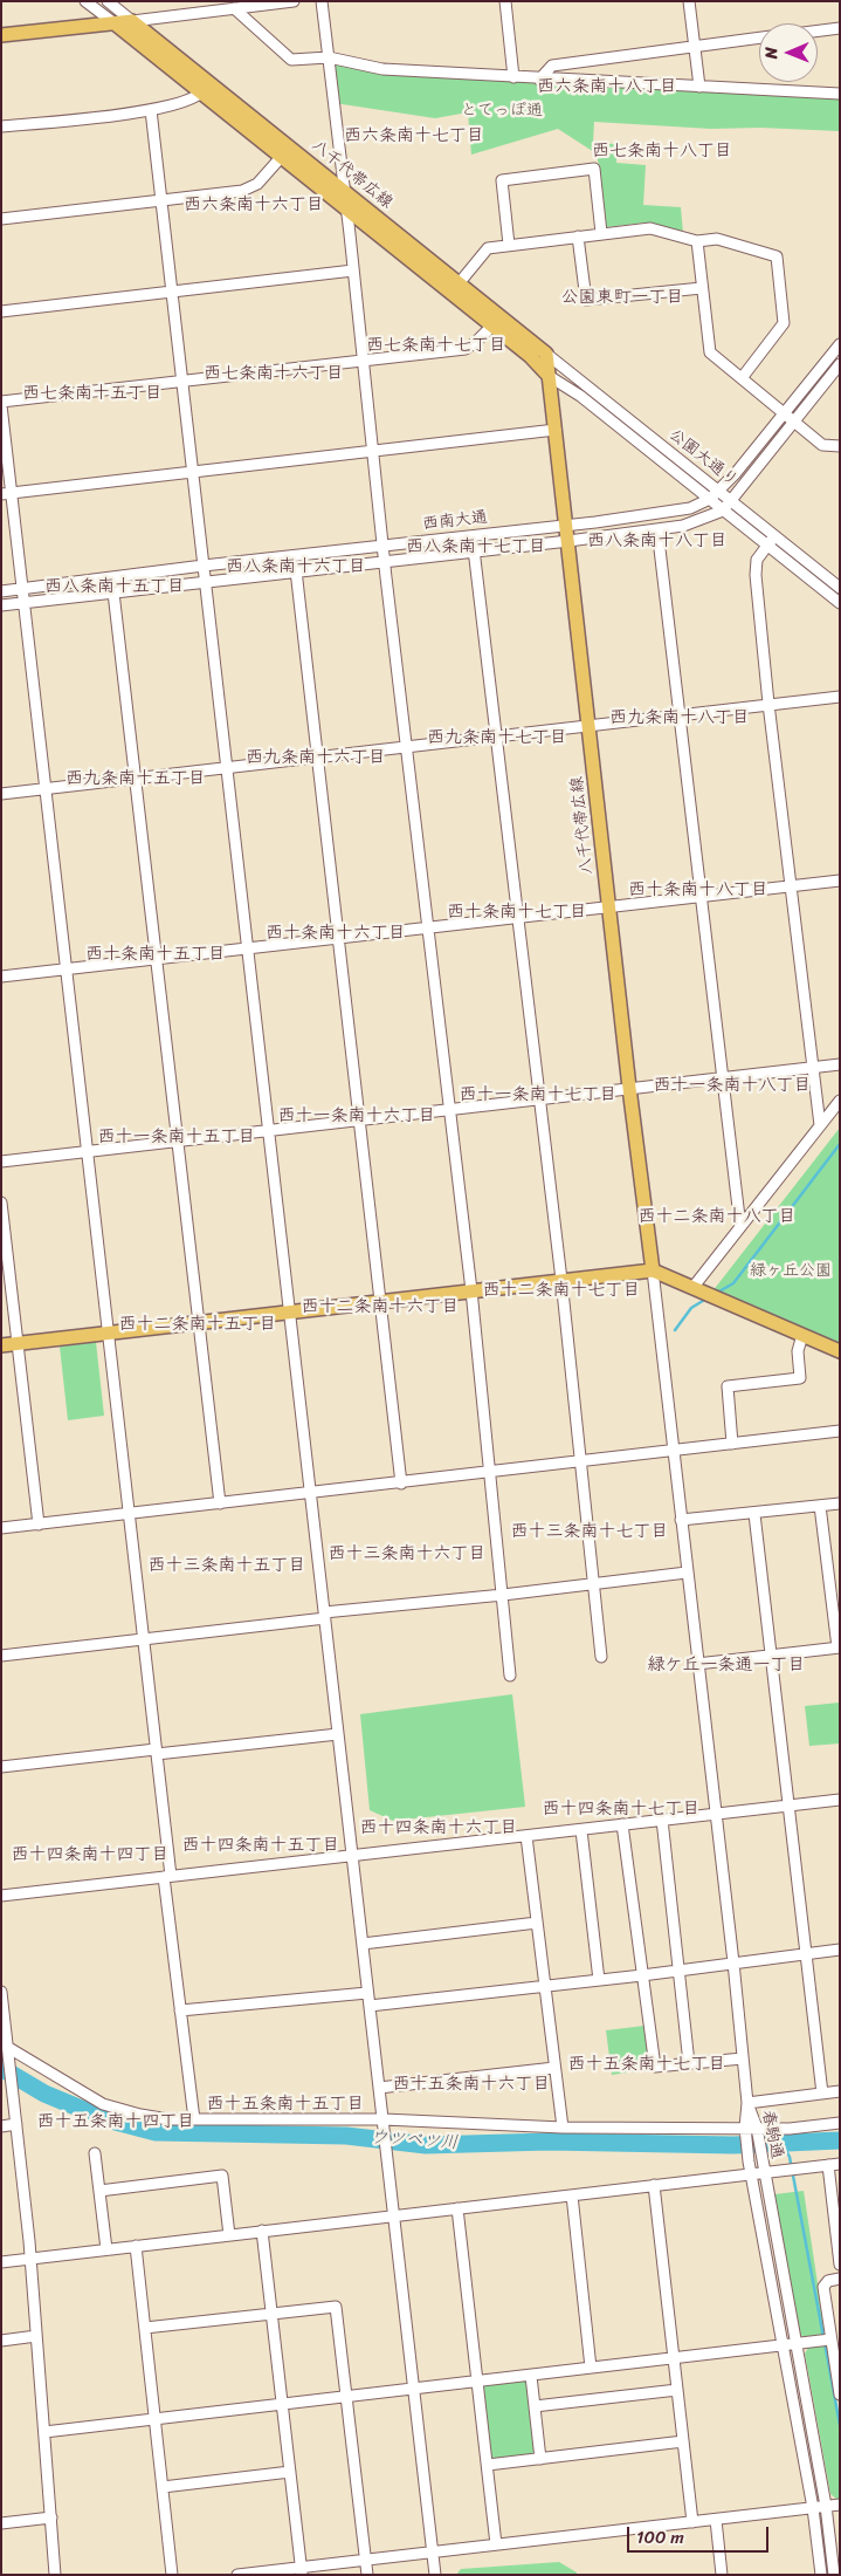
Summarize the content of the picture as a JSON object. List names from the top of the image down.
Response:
{
  "streets": {
    "main road": ["八千代帯広線"],
    "street": ["公園大通り", "西南大通", "春駒通"]
  },
  "crossings": [
    ["八千代帯広線", "公園大通り"],
    ["八千代帯広線", "西南大通"],
    ["公園大通り", "西南大通"]
  ],
  "districts": [
    "西六条南十八丁目",
    "西六条南十七丁目",
    "西七条南十八丁目",
    "西六条南十六丁目",
    "公園東町一丁目",
    "西七条南十七丁目",
    "西七条南十六丁目",
    "西七条南十五丁目",
    "西八条南十八丁目",
    "西八条南十七丁目",
    "西八条南十六丁目",
    "西八条南十五丁目",
    "西九条南十八丁目",
    "西九条南十七丁目",
    "西九条南十六丁目",
    "西九条南十五丁目",
    "西十条南十八丁目",
    "西十条南十七丁目",
    "西十条南十六丁目",
    "西十条南十五丁目",
    "西十一条南十八丁目",
    "西十一条南十七丁目",
    "西十一条南十六丁目",
    "西十一条南十五丁目",
    "西十二条南十八丁目",
    "西十二条南十七丁目",
    "西十二条南十六丁目",
    "西十二条南十五丁目",
    "西十三条南十七丁目",
    "西十三条南十六丁目",
    "西十三条南十五丁目",
    "緑ケ丘一条通一丁目",
    "西十四条南十七丁目",
    "西十四条南十六丁目",
    "西十四条南十五丁目",
    "西十四条南十四丁目",
    "西十五条南十七丁目",
    "西十五条南十六丁目",
    "西十五条南十五丁目",
    "西十五条南十四丁目"
  ],
  "water": ["ウツベツ川"],
  "parks": ["とてっぽ通", "緑ヶ丘公園"],
  "scale_bar": "100 m",
  "north": "left"
}
